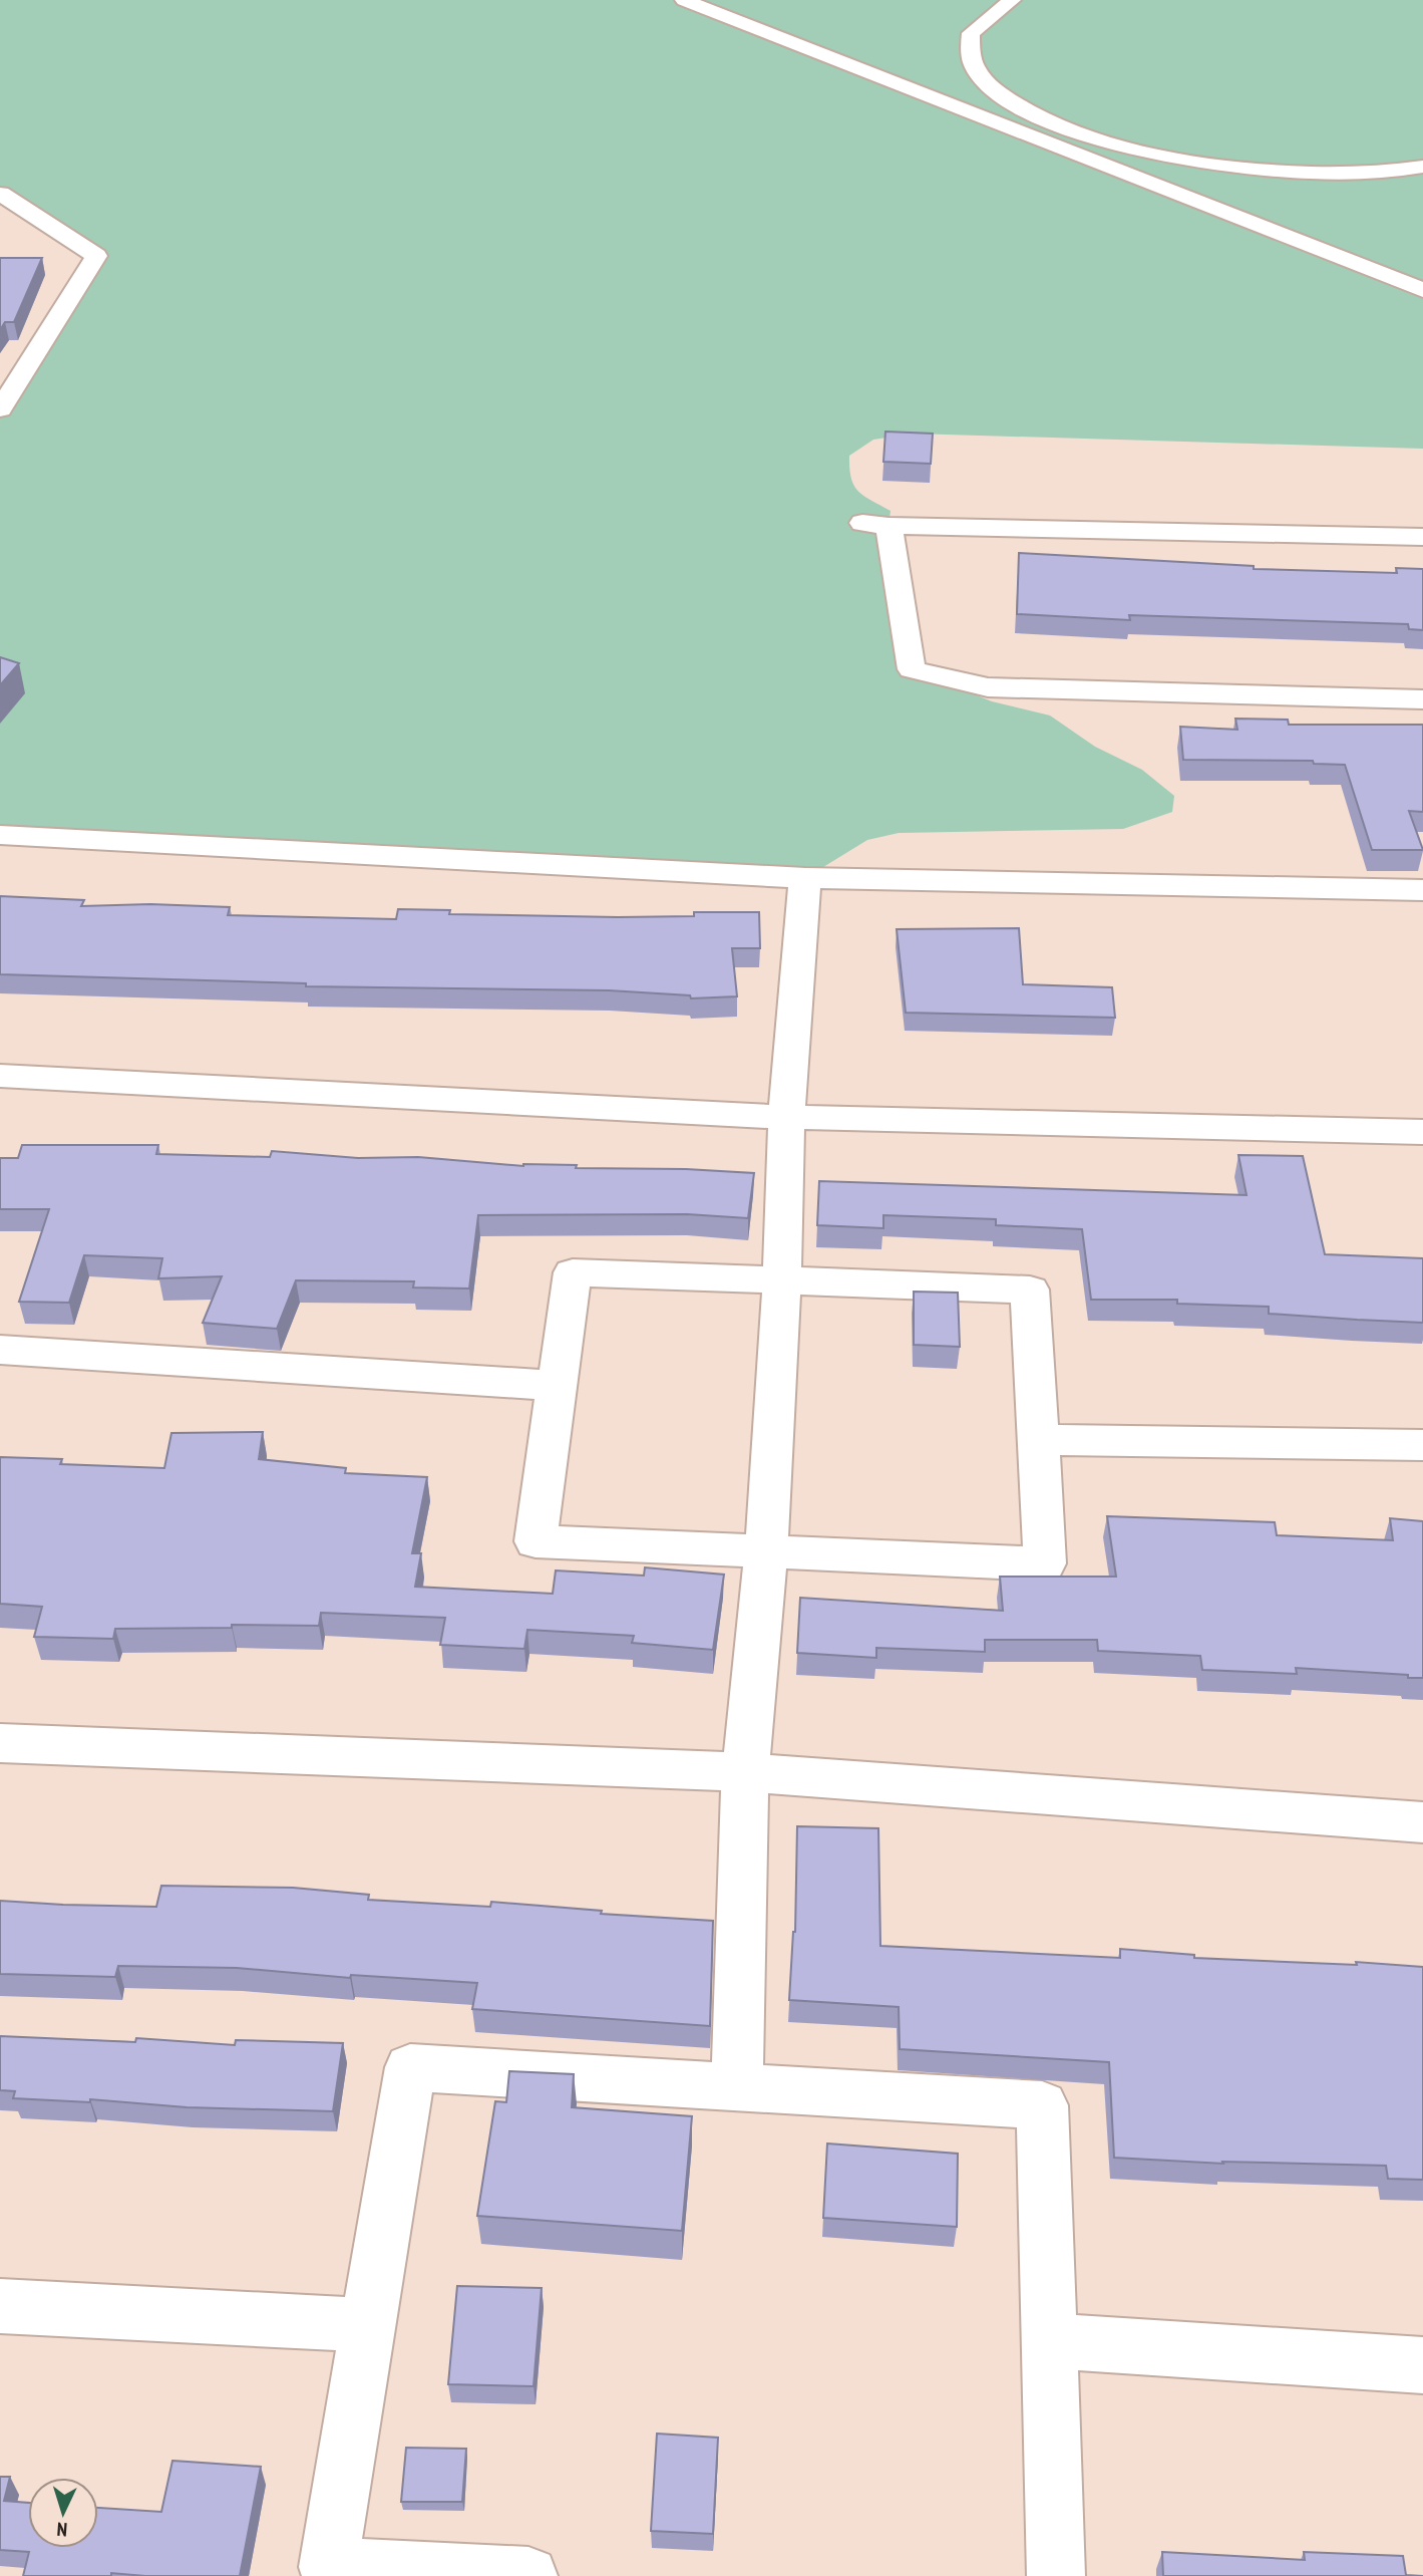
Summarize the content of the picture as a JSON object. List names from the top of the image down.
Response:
{
  "north": "bottom"
}
